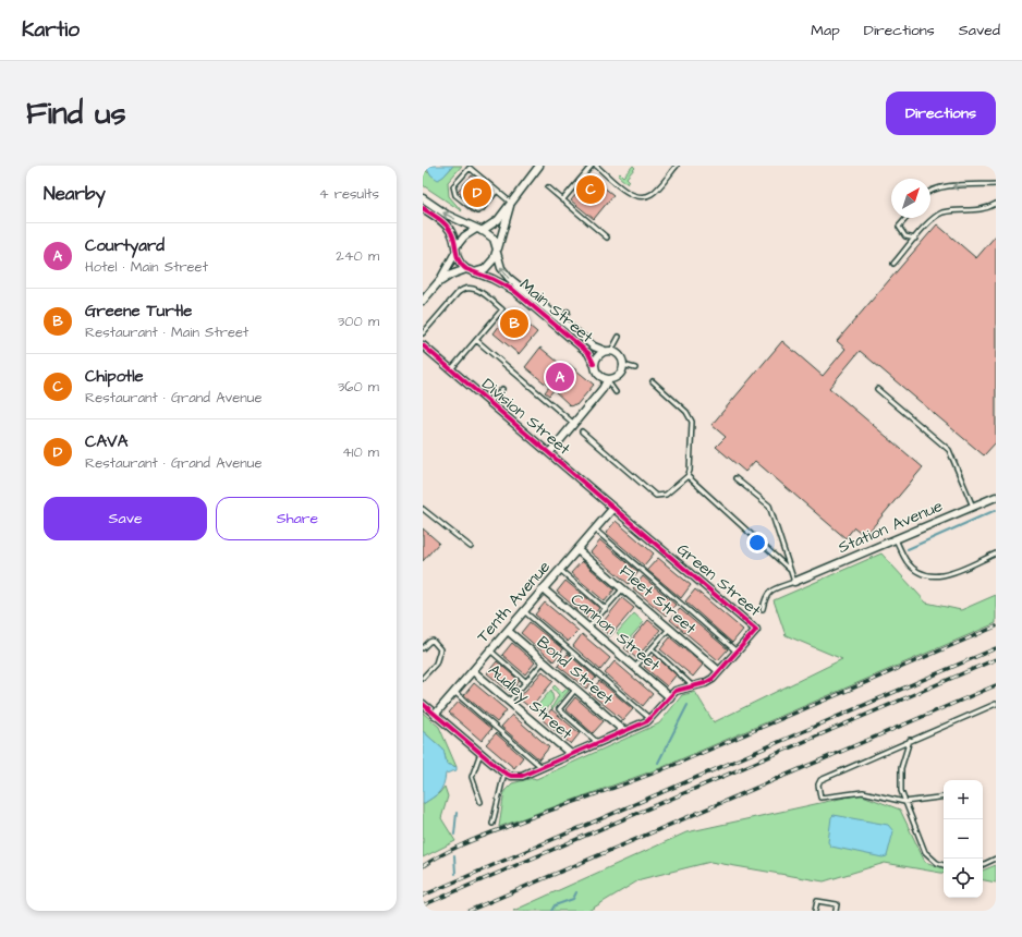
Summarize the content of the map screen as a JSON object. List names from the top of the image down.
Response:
{
  "streets": {
    "street": [
      "Main Street",
      "Division Street",
      "Station Avenue",
      "Green Street",
      "Fleet Street",
      "Tenth Avenue",
      "Cannon Street",
      "Bond Street",
      "Audley Street"
    ]
  },
  "crossings": [
    ["Division Street", "Green Street"],
    ["Division Street", "Tenth Avenue"],
    ["Green Street", "Fleet Street"],
    ["Green Street", "Tenth Avenue"],
    ["Green Street", "Cannon Street"],
    ["Green Street", "Bond Street"],
    ["Green Street", "Audley Street"],
    ["Fleet Street", "Tenth Avenue"],
    ["Tenth Avenue", "Cannon Street"],
    ["Tenth Avenue", "Bond Street"],
    ["Tenth Avenue", "Audley Street"]
  ],
  "north": "top right",
  "page": {
    "header": "Kartio",
    "nav": ["Map", "Directions", "Saved"],
    "buttons": [
      "Directions",
      ["Save", "Share"]
    ],
    "title": "Find us",
    "heading": ["Nearby", "4 results"],
    "pins": [
      "C",
      "D",
      "B",
      "A"
    ],
    "list": [
      {
        "mark": "A",
        "name": "Courtyard",
        "note": "Hotel · Main Street",
        "value": "240 m"
      },
      {
        "mark": "B",
        "name": "Greene Turtle",
        "note": "Restaurant · Main Street",
        "value": "300 m"
      },
      {
        "mark": "C",
        "name": "Chipotle",
        "note": "Restaurant · Grand Avenue",
        "value": "360 m"
      },
      {
        "mark": "D",
        "name": "CAVA",
        "note": "Restaurant · Grand Avenue",
        "value": "410 m"
      }
    ],
    "map_buttons": ["+", "−"]
  }
}
